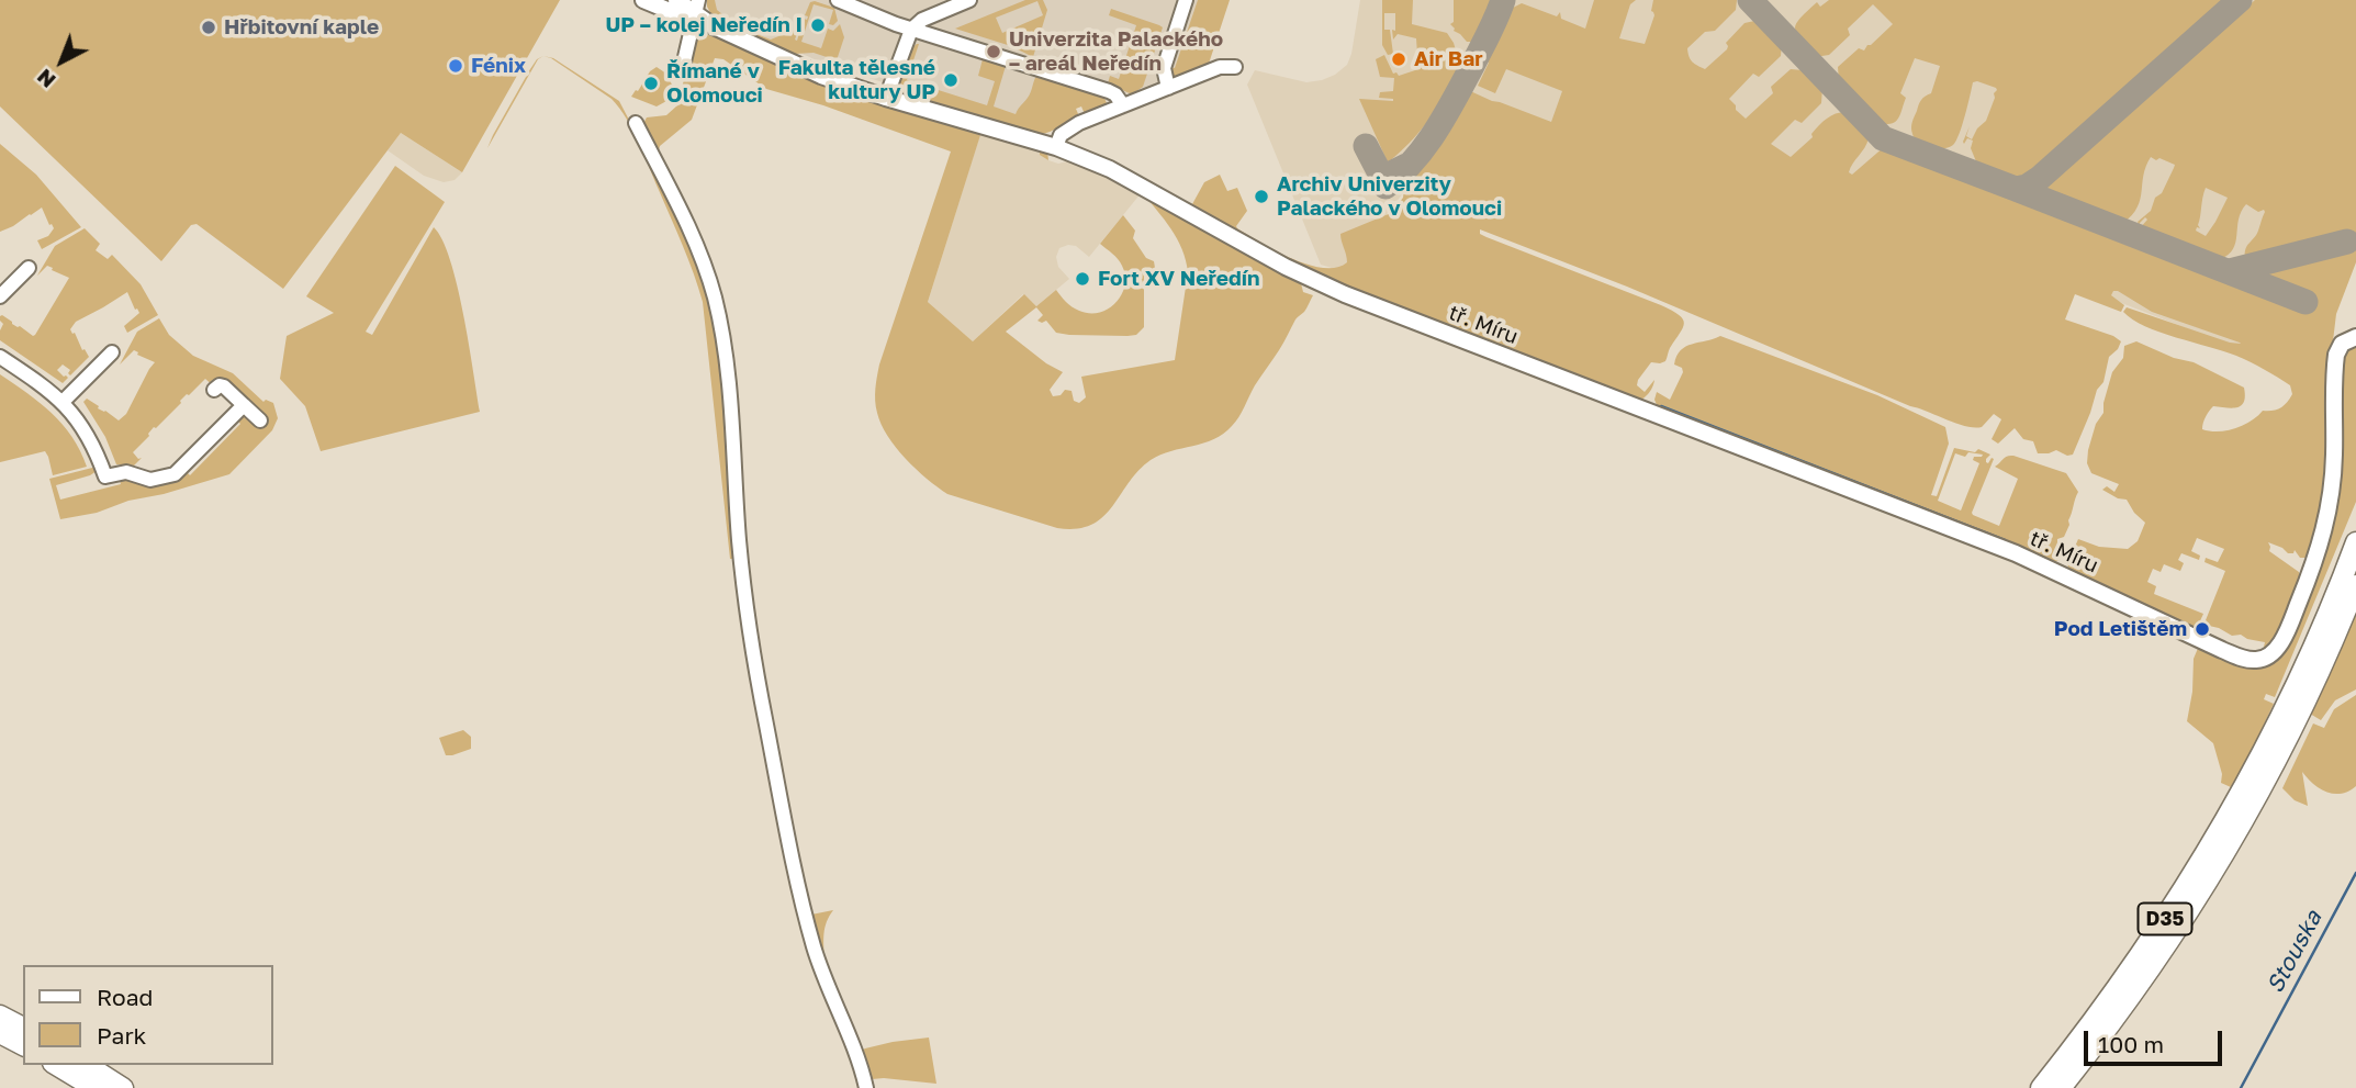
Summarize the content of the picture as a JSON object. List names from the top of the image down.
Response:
{
  "streets": {
    "highway": ["D35"],
    "main road": ["tř. Míru"]
  },
  "water": ["Stouska"],
  "places": [
    "UP – kolej Neředín I",
    "Hřbitovní kaple",
    "Univerzita Palackého – areál Neředín",
    "Air Bar",
    "Fénix",
    "Fakulta tělesné kultury UP",
    "Římané v Olomouci",
    "Archiv Univerzity Palackého v Olomouci",
    "Fort XV Neředín",
    "Pod Letištěm"
  ],
  "legend": ["Road", "Park"],
  "scale_bar": "100 m",
  "north": "bottom left"
}
